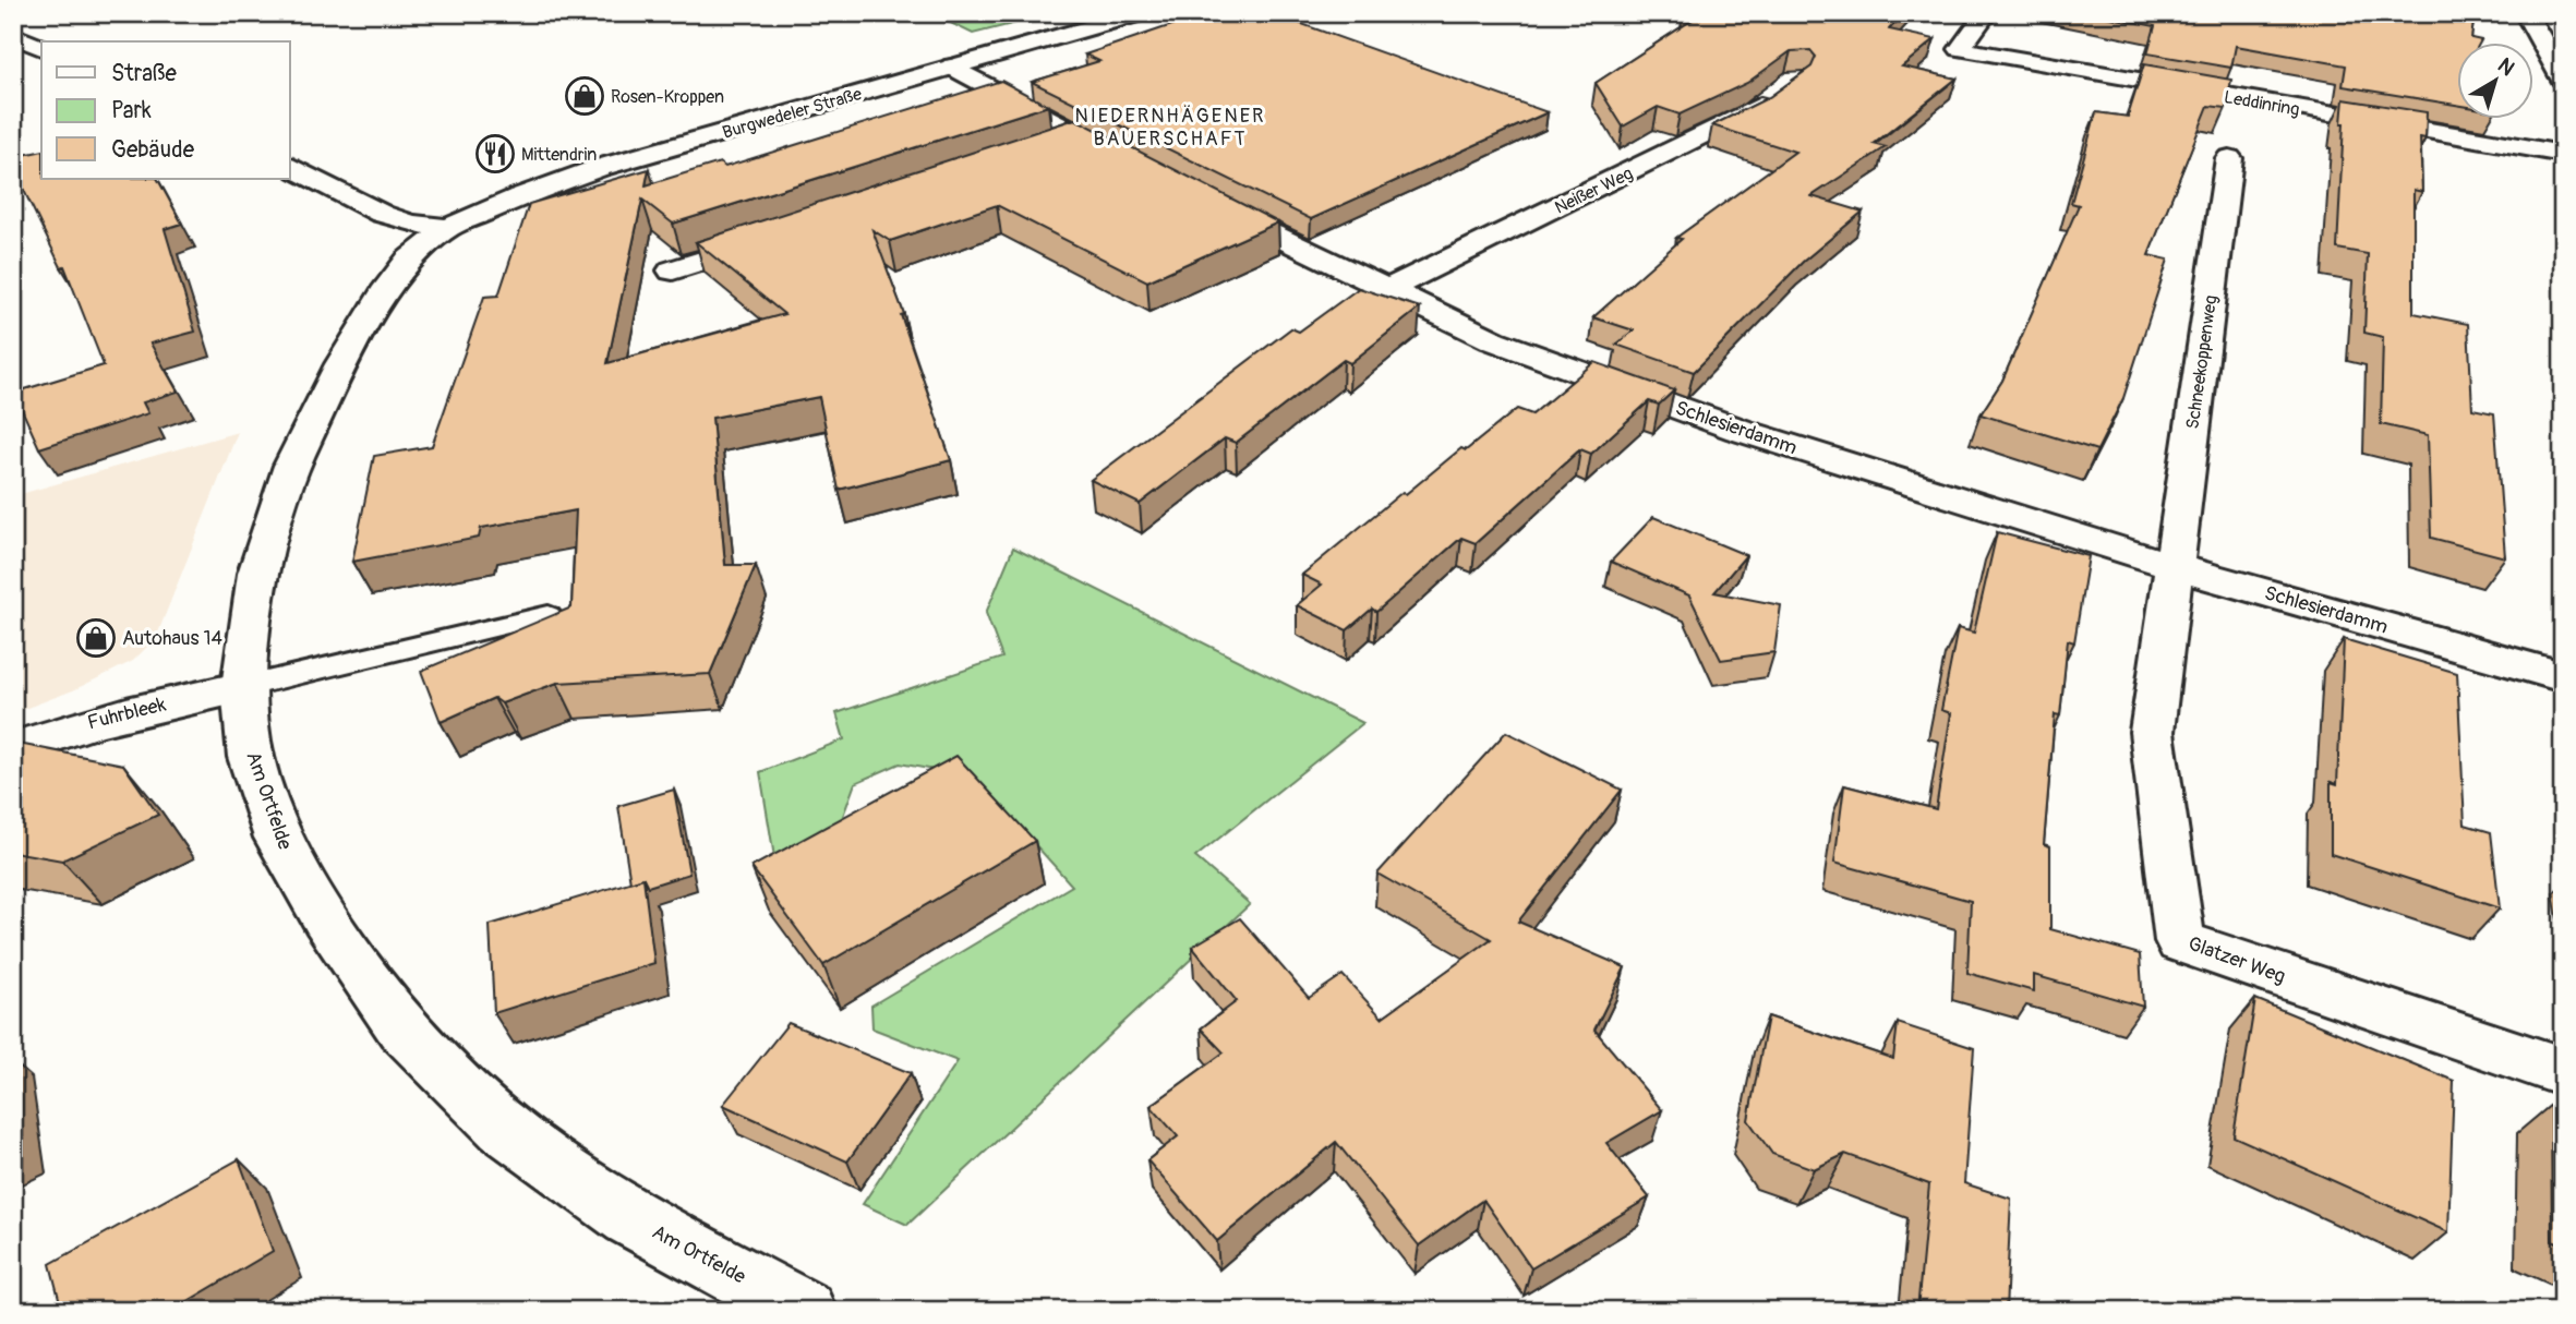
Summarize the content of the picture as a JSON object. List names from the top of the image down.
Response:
{
  "streets": {
    "street": [
      "Leddinring",
      "Burgwedeler Straße",
      "Neißer Weg",
      "Schneekoppenweg",
      "Schlesierdamm",
      "Fuhrbleek",
      "Am Ortfelde",
      "Glatzer Weg"
    ]
  },
  "crossings": [
    ["Burgwedeler Straße", "Am Ortfelde"],
    ["Neißer Weg", "Schlesierdamm"],
    ["Schneekoppenweg", "Schlesierdamm"],
    ["Schneekoppenweg", "Glatzer Weg"],
    ["Schlesierdamm", "Glatzer Weg"],
    ["Fuhrbleek", "Am Ortfelde"]
  ],
  "districts": ["NIEDERNHÄGENER BAUERSCHAFT"],
  "places": {
    "shop": ["Rosen-Kroppen", "Autohaus 14"],
    "restaurant": ["Mittendrin"]
  },
  "legend": ["Straße", "Park", "Gebäude"],
  "north": "top right"
}
